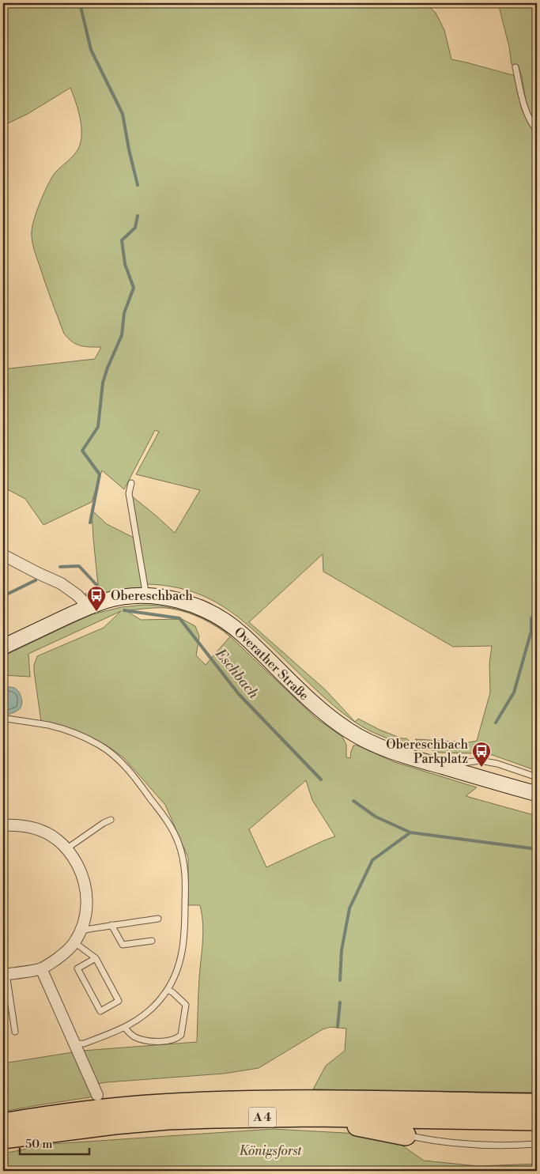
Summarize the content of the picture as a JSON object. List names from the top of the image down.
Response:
{
  "streets": {
    "highway": ["A 4"],
    "main road": ["Overather Straße"]
  },
  "water": ["Eschbach"],
  "parks": ["Königsforst"],
  "places": {
    "bus stop": ["Obereschbach", "Obereschbach Parkplatz"]
  },
  "scale_bar": "50 m"
}
